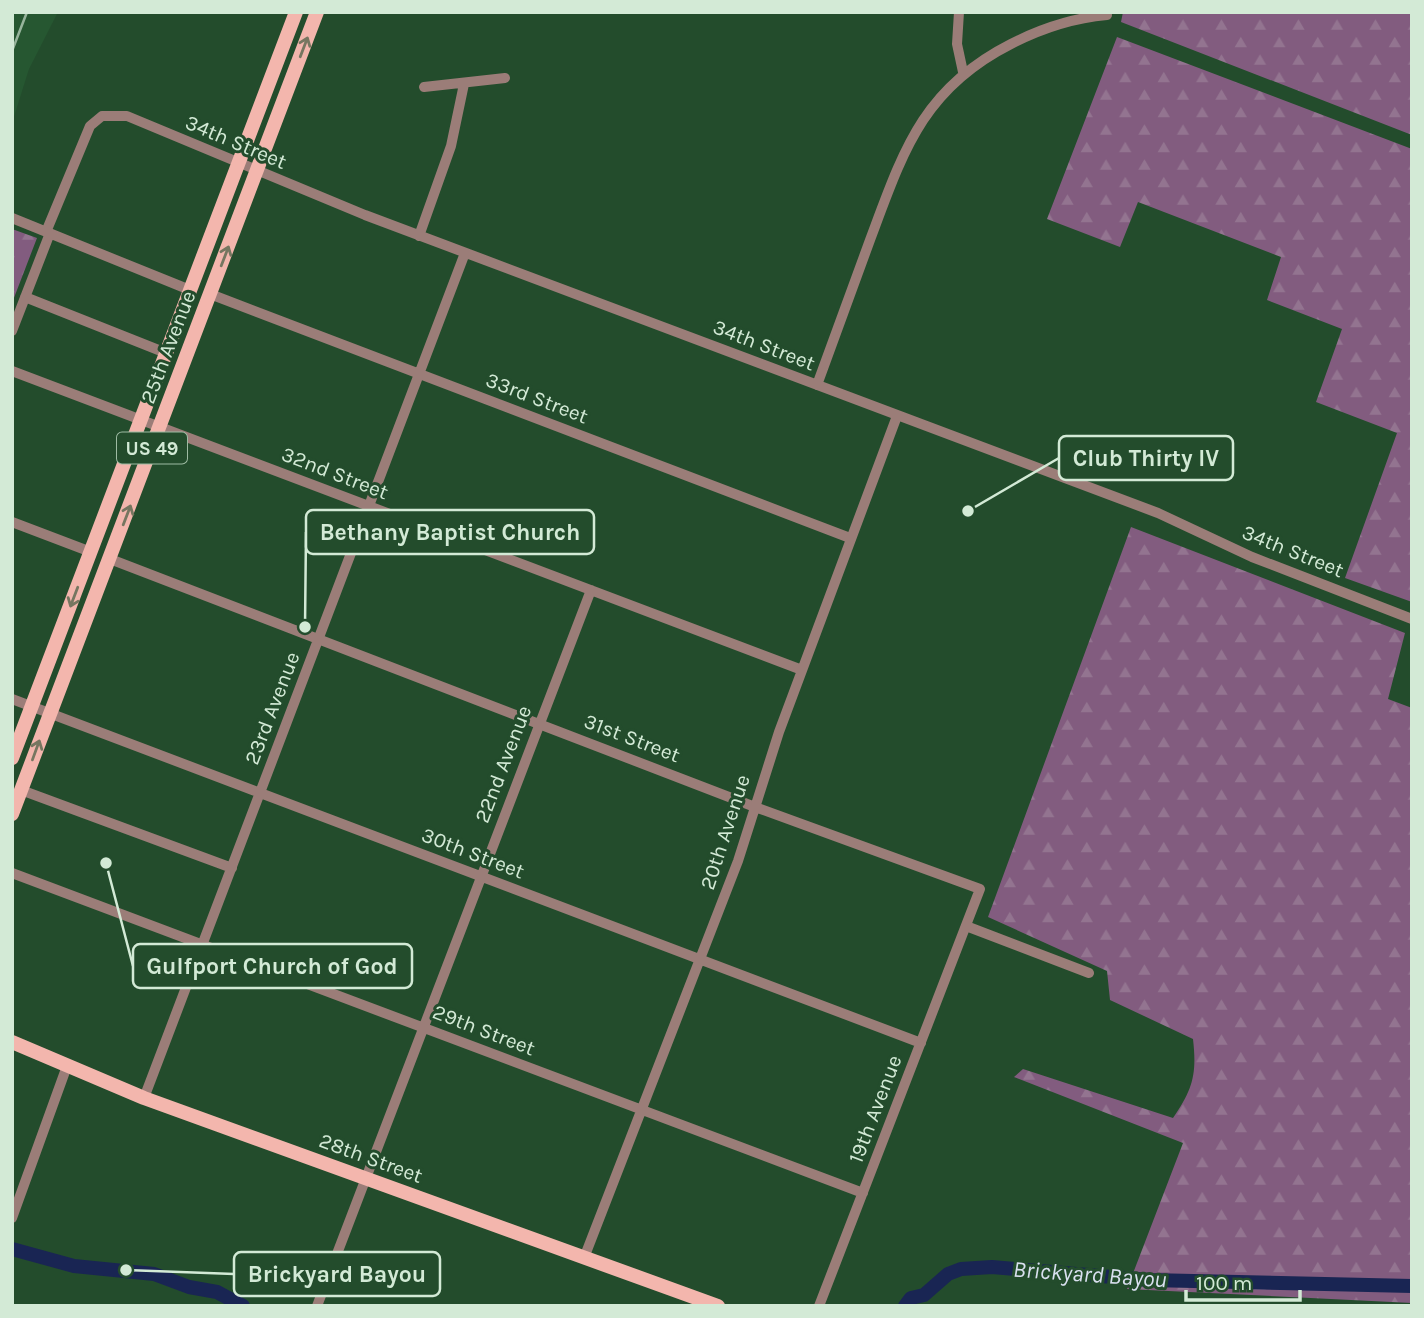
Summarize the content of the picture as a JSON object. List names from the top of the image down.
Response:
{
  "streets": {
    "main road": ["25th Avenue", "US 49", "28th Street"],
    "street": [
      "34th Street",
      "33rd Street",
      "32nd Street",
      "23rd Avenue",
      "31st Street",
      "22nd Avenue",
      "20th Avenue",
      "30th Street",
      "29th Street",
      "19th Avenue"
    ]
  },
  "crossings": [
    ["34th Street", "25th Avenue"],
    ["34th Street", "23rd Avenue"],
    ["34th Street", "20th Avenue"],
    ["25th Avenue", "33rd Street"],
    ["25th Avenue", "32nd Street"],
    ["25th Avenue", "31st Street"],
    ["25th Avenue", "30th Street"],
    ["33rd Street", "23rd Avenue"],
    ["33rd Street", "20th Avenue"],
    ["32nd Street", "23rd Avenue"],
    ["32nd Street", "22nd Avenue"],
    ["32nd Street", "20th Avenue"],
    ["23rd Avenue", "31st Street"],
    ["23rd Avenue", "30th Street"],
    ["23rd Avenue", "29th Street"],
    ["23rd Avenue", "28th Street"],
    ["31st Street", "22nd Avenue"],
    ["31st Street", "20th Avenue"],
    ["31st Street", "19th Avenue"],
    ["22nd Avenue", "30th Street"],
    ["22nd Avenue", "29th Street"],
    ["22nd Avenue", "28th Street"],
    ["20th Avenue", "30th Street"],
    ["20th Avenue", "29th Street"],
    ["20th Avenue", "28th Street"],
    ["30th Street", "19th Avenue"],
    ["29th Street", "19th Avenue"]
  ],
  "water": ["Brickyard Bayou"],
  "places": [
    "Club Thirty IV",
    "Bethany Baptist Church",
    "Gulfport Church of God",
    "Brickyard Bayou"
  ],
  "scale_bar": "100 m"
}
